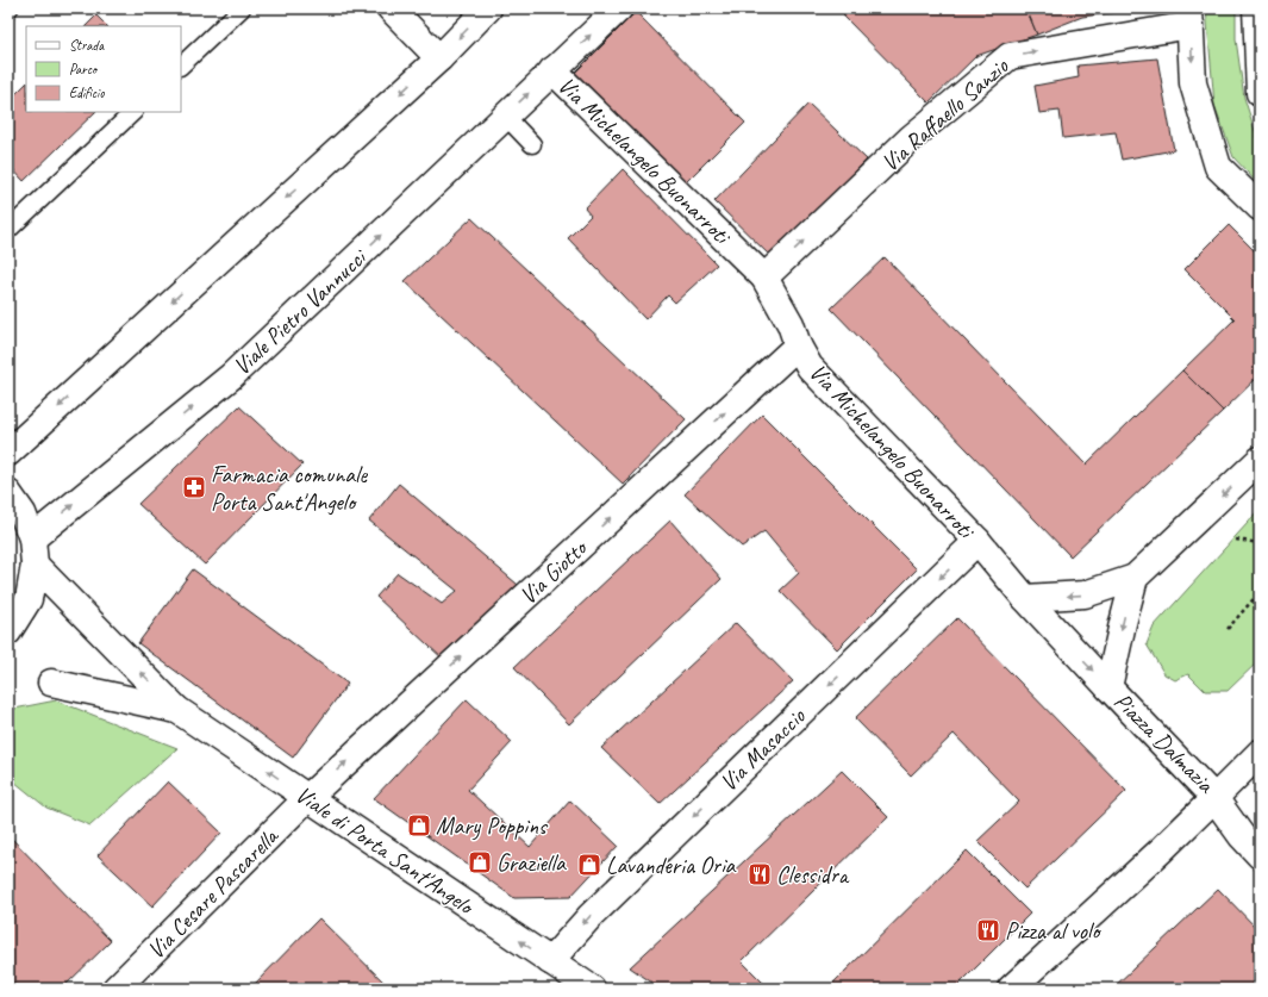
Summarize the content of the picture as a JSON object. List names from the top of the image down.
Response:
{
  "streets": {
    "street": [
      "Via Raffaello Sanzio",
      "Via Michelangelo Buonarroti",
      "Viale Pietro Vannucci",
      "Via Giotto",
      "Piazza Dalmazia",
      "Via Masaccio",
      "Viale di Porta Sant'Angelo",
      "Via Cesare Pascarella"
    ]
  },
  "crossings": [
    ["Via Raffaello Sanzio", "Via Michelangelo Buonarroti"],
    ["Via Michelangelo Buonarroti", "Viale Pietro Vannucci"],
    ["Via Michelangelo Buonarroti", "Via Giotto"],
    ["Via Michelangelo Buonarroti", "Piazza Dalmazia"],
    ["Via Michelangelo Buonarroti", "Via Masaccio"],
    ["Via Giotto", "Viale di Porta Sant'Angelo"],
    ["Via Giotto", "Via Cesare Pascarella"],
    ["Via Masaccio", "Viale di Porta Sant'Angelo"],
    ["Viale di Porta Sant'Angelo", "Via Cesare Pascarella"]
  ],
  "one_way": [
    "Via Raffaello Sanzio",
    "Via Giotto",
    "Piazza Dalmazia",
    "Via Masaccio",
    "Viale di Porta Sant'Angelo"
  ],
  "places": {
    "pharmacy": ["Farmacia comunale Porta Sant'Angelo"],
    "shop": ["Mary Poppins", "Graziella", "Lavanderia Oria"],
    "restaurant": ["Clessidra", "Pizza al volo"]
  },
  "legend": ["Strada", "Parco", "Edificio"]
}
